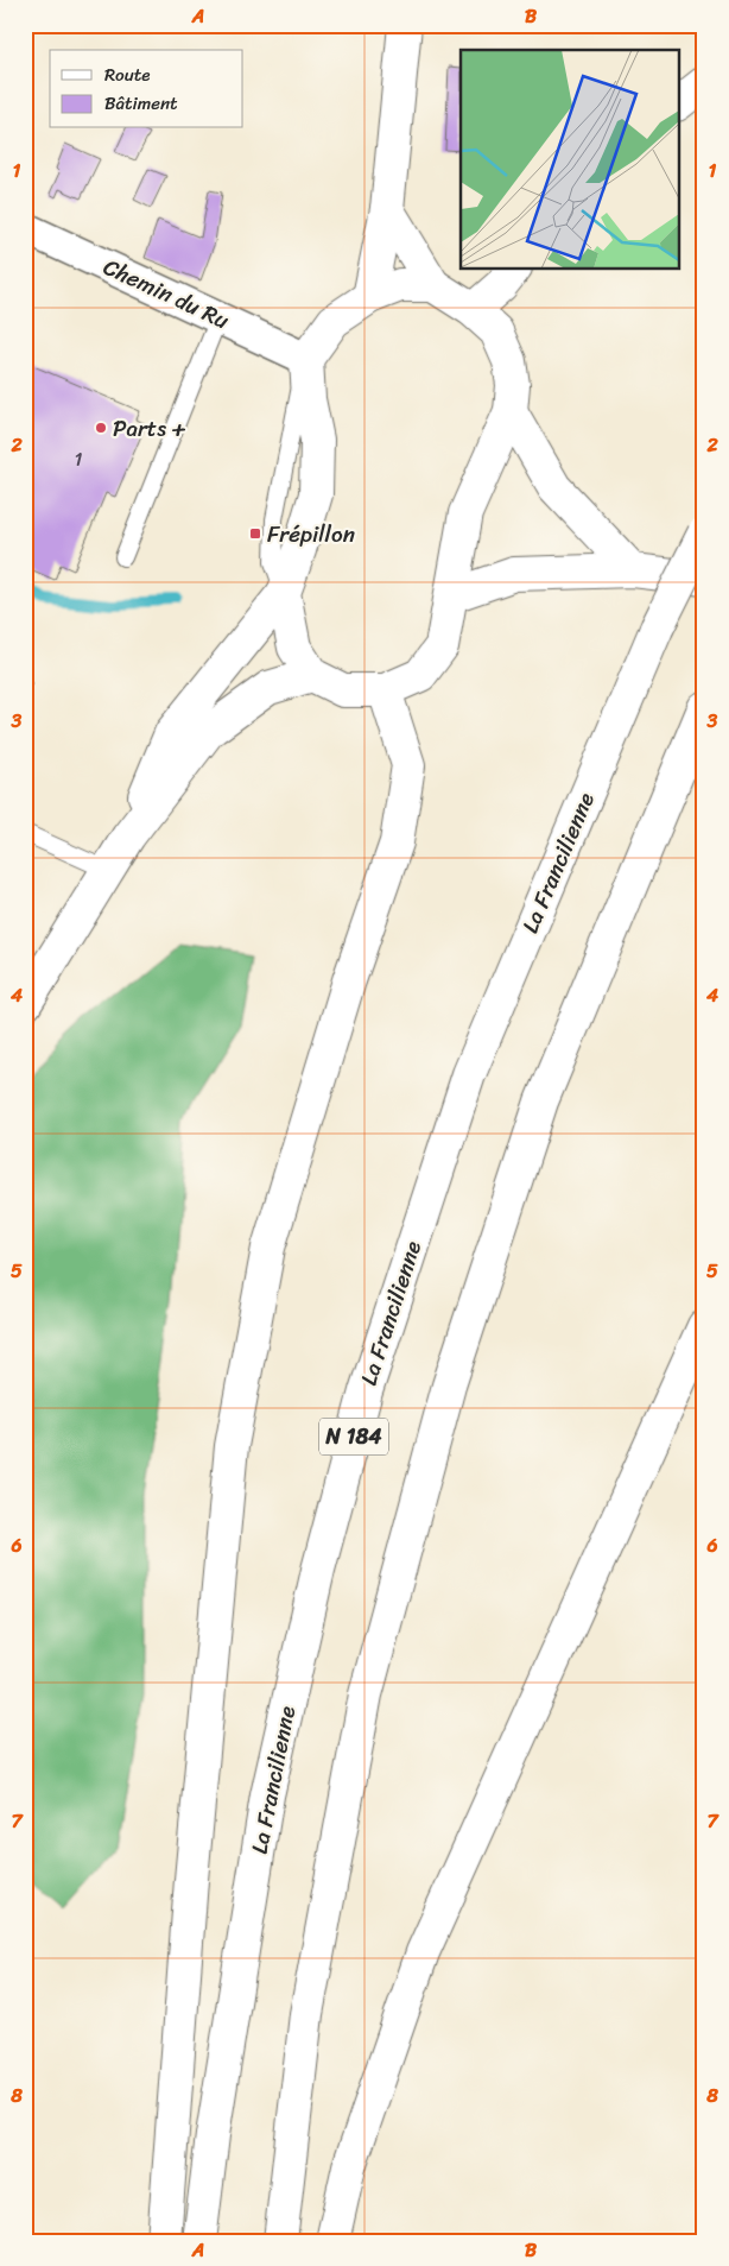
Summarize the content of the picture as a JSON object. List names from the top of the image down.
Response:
{
  "streets": {
    "main road": ["La Francilienne", "N 184"],
    "street": ["Chemin du Ru"]
  },
  "places": {
    "other": ["Parts +"],
    "transit": ["Frépillon"]
  },
  "house_numbers": ["1"],
  "legend": ["Route", "Bâtiment"],
  "grid": {
    "columns": ["A", "B"],
    "rows": [
      "1",
      "2",
      "3",
      "4",
      "5",
      "6",
      "7",
      "8"
    ]
  }
}
